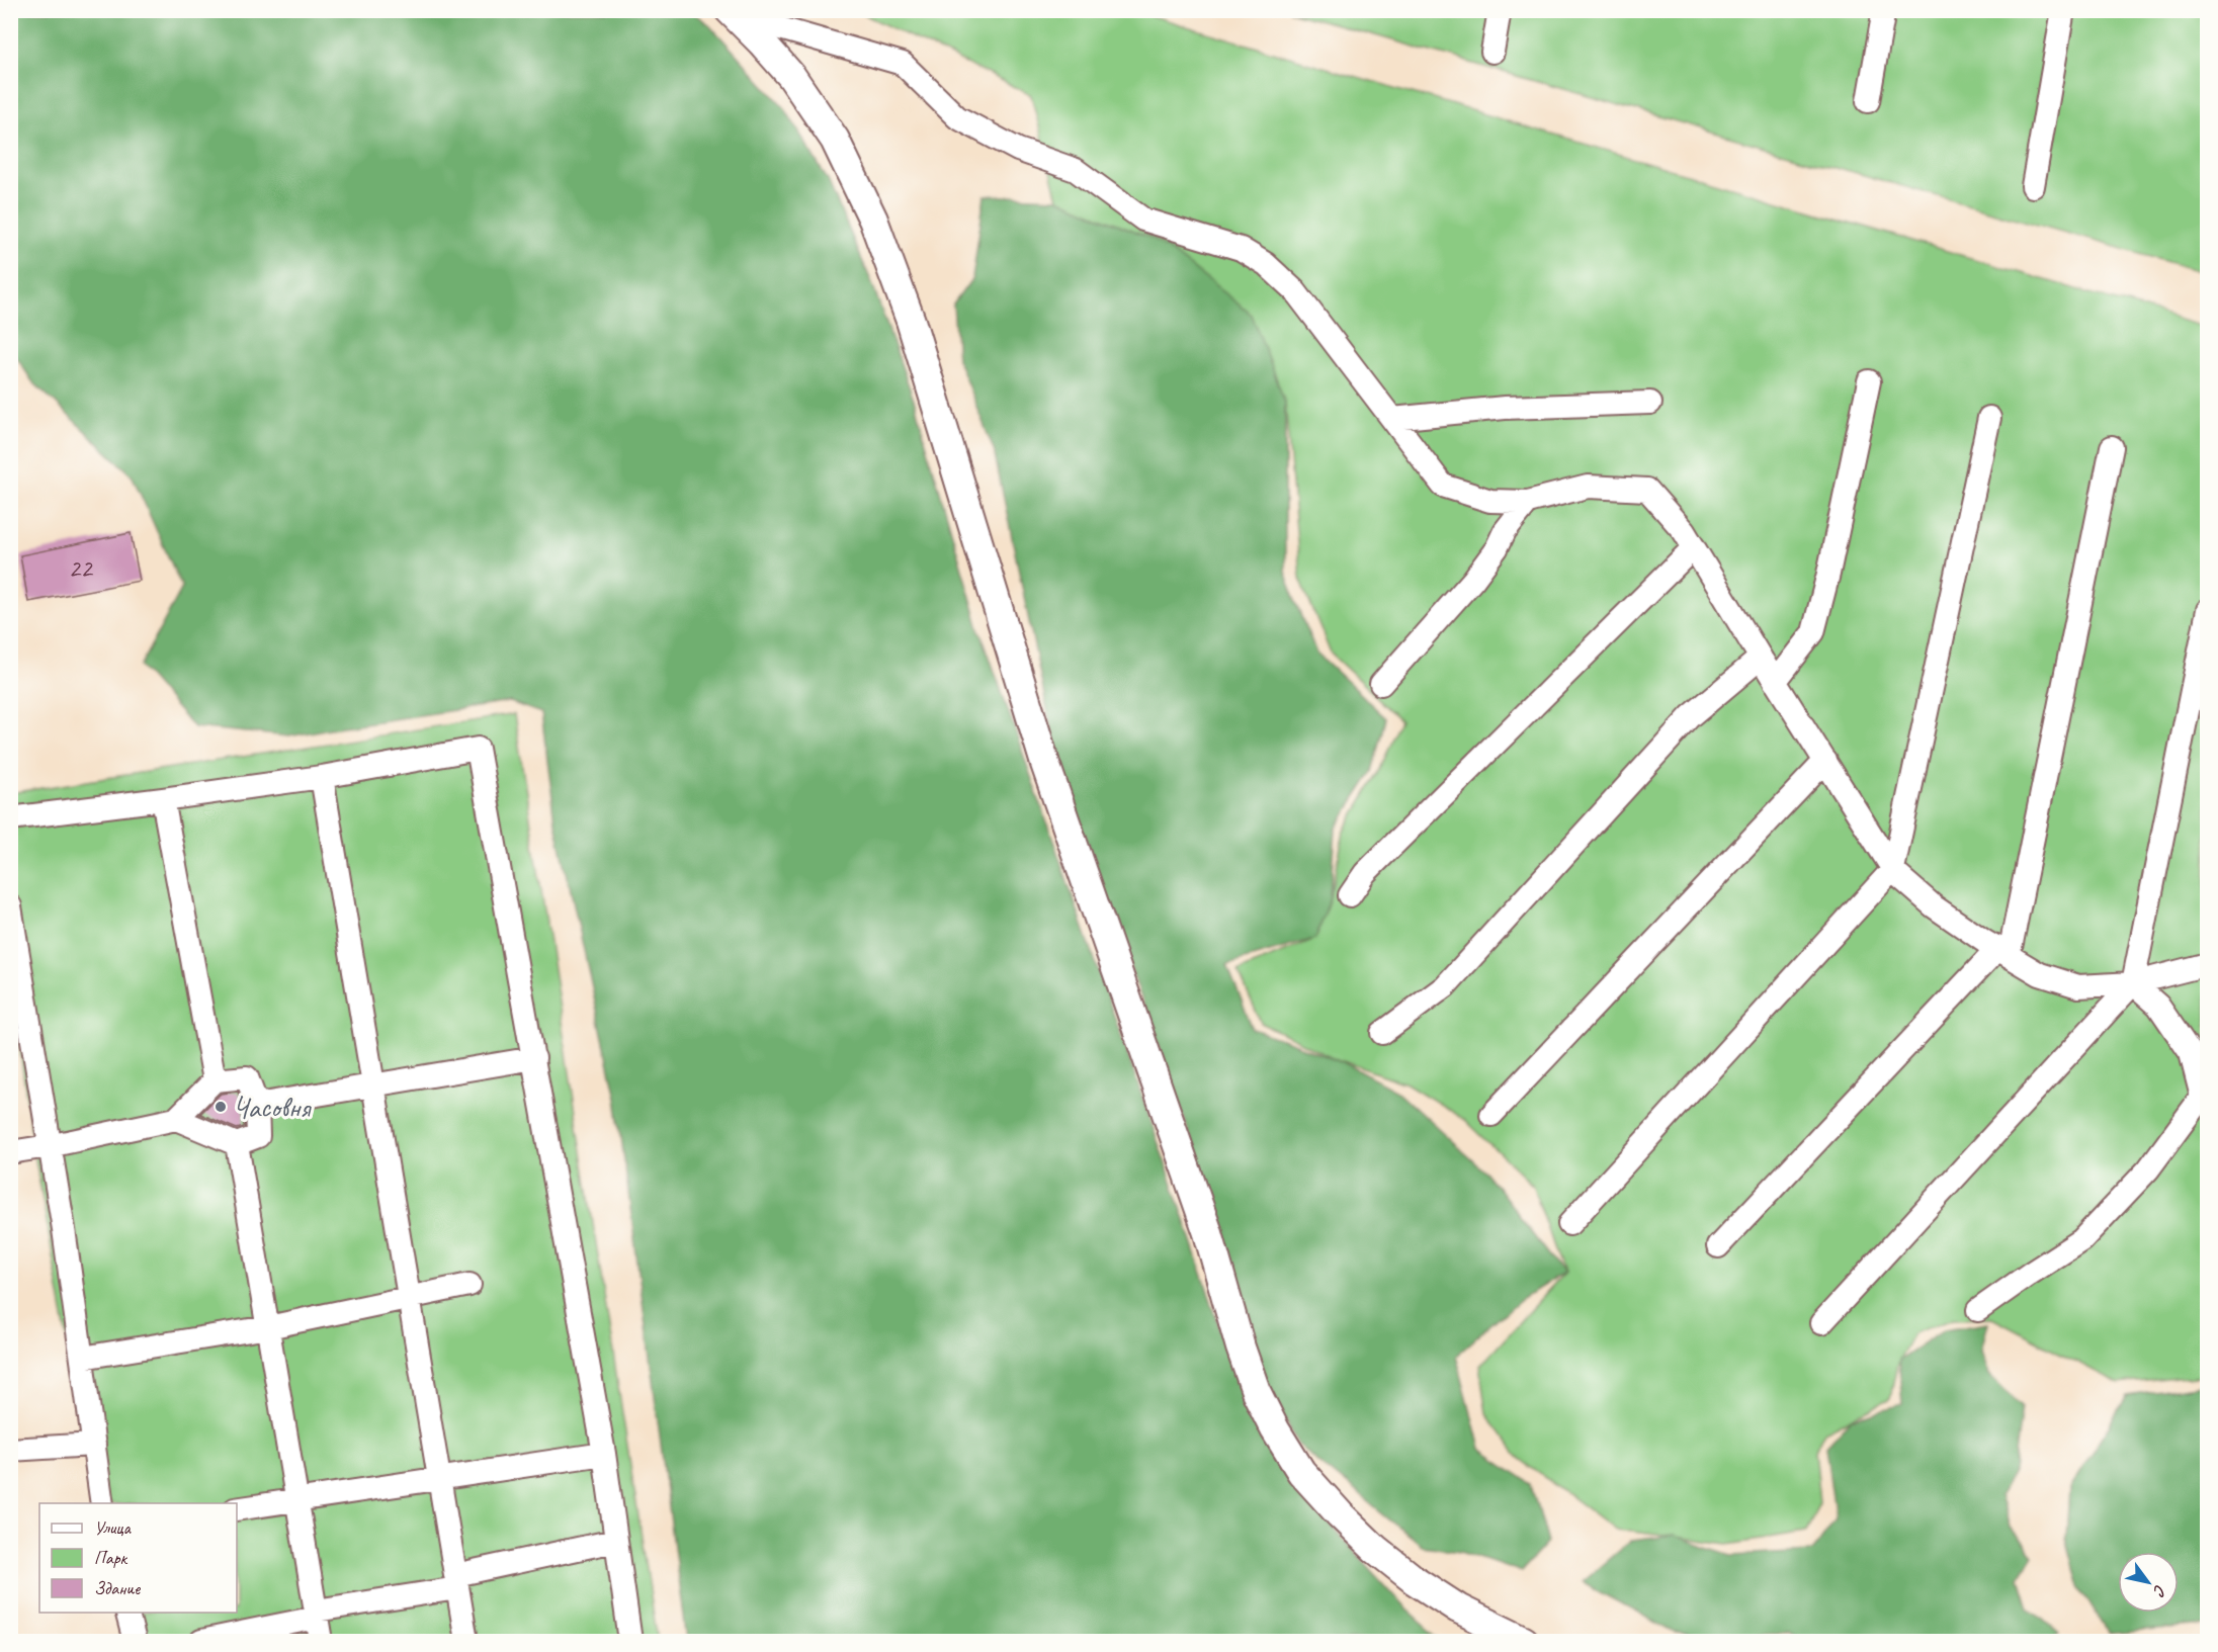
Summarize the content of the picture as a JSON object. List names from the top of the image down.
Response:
{
  "places": ["Часовня"],
  "house_numbers": ["22"],
  "legend": ["Улица", "Парк", "Здание"],
  "north": "bottom right"
}
